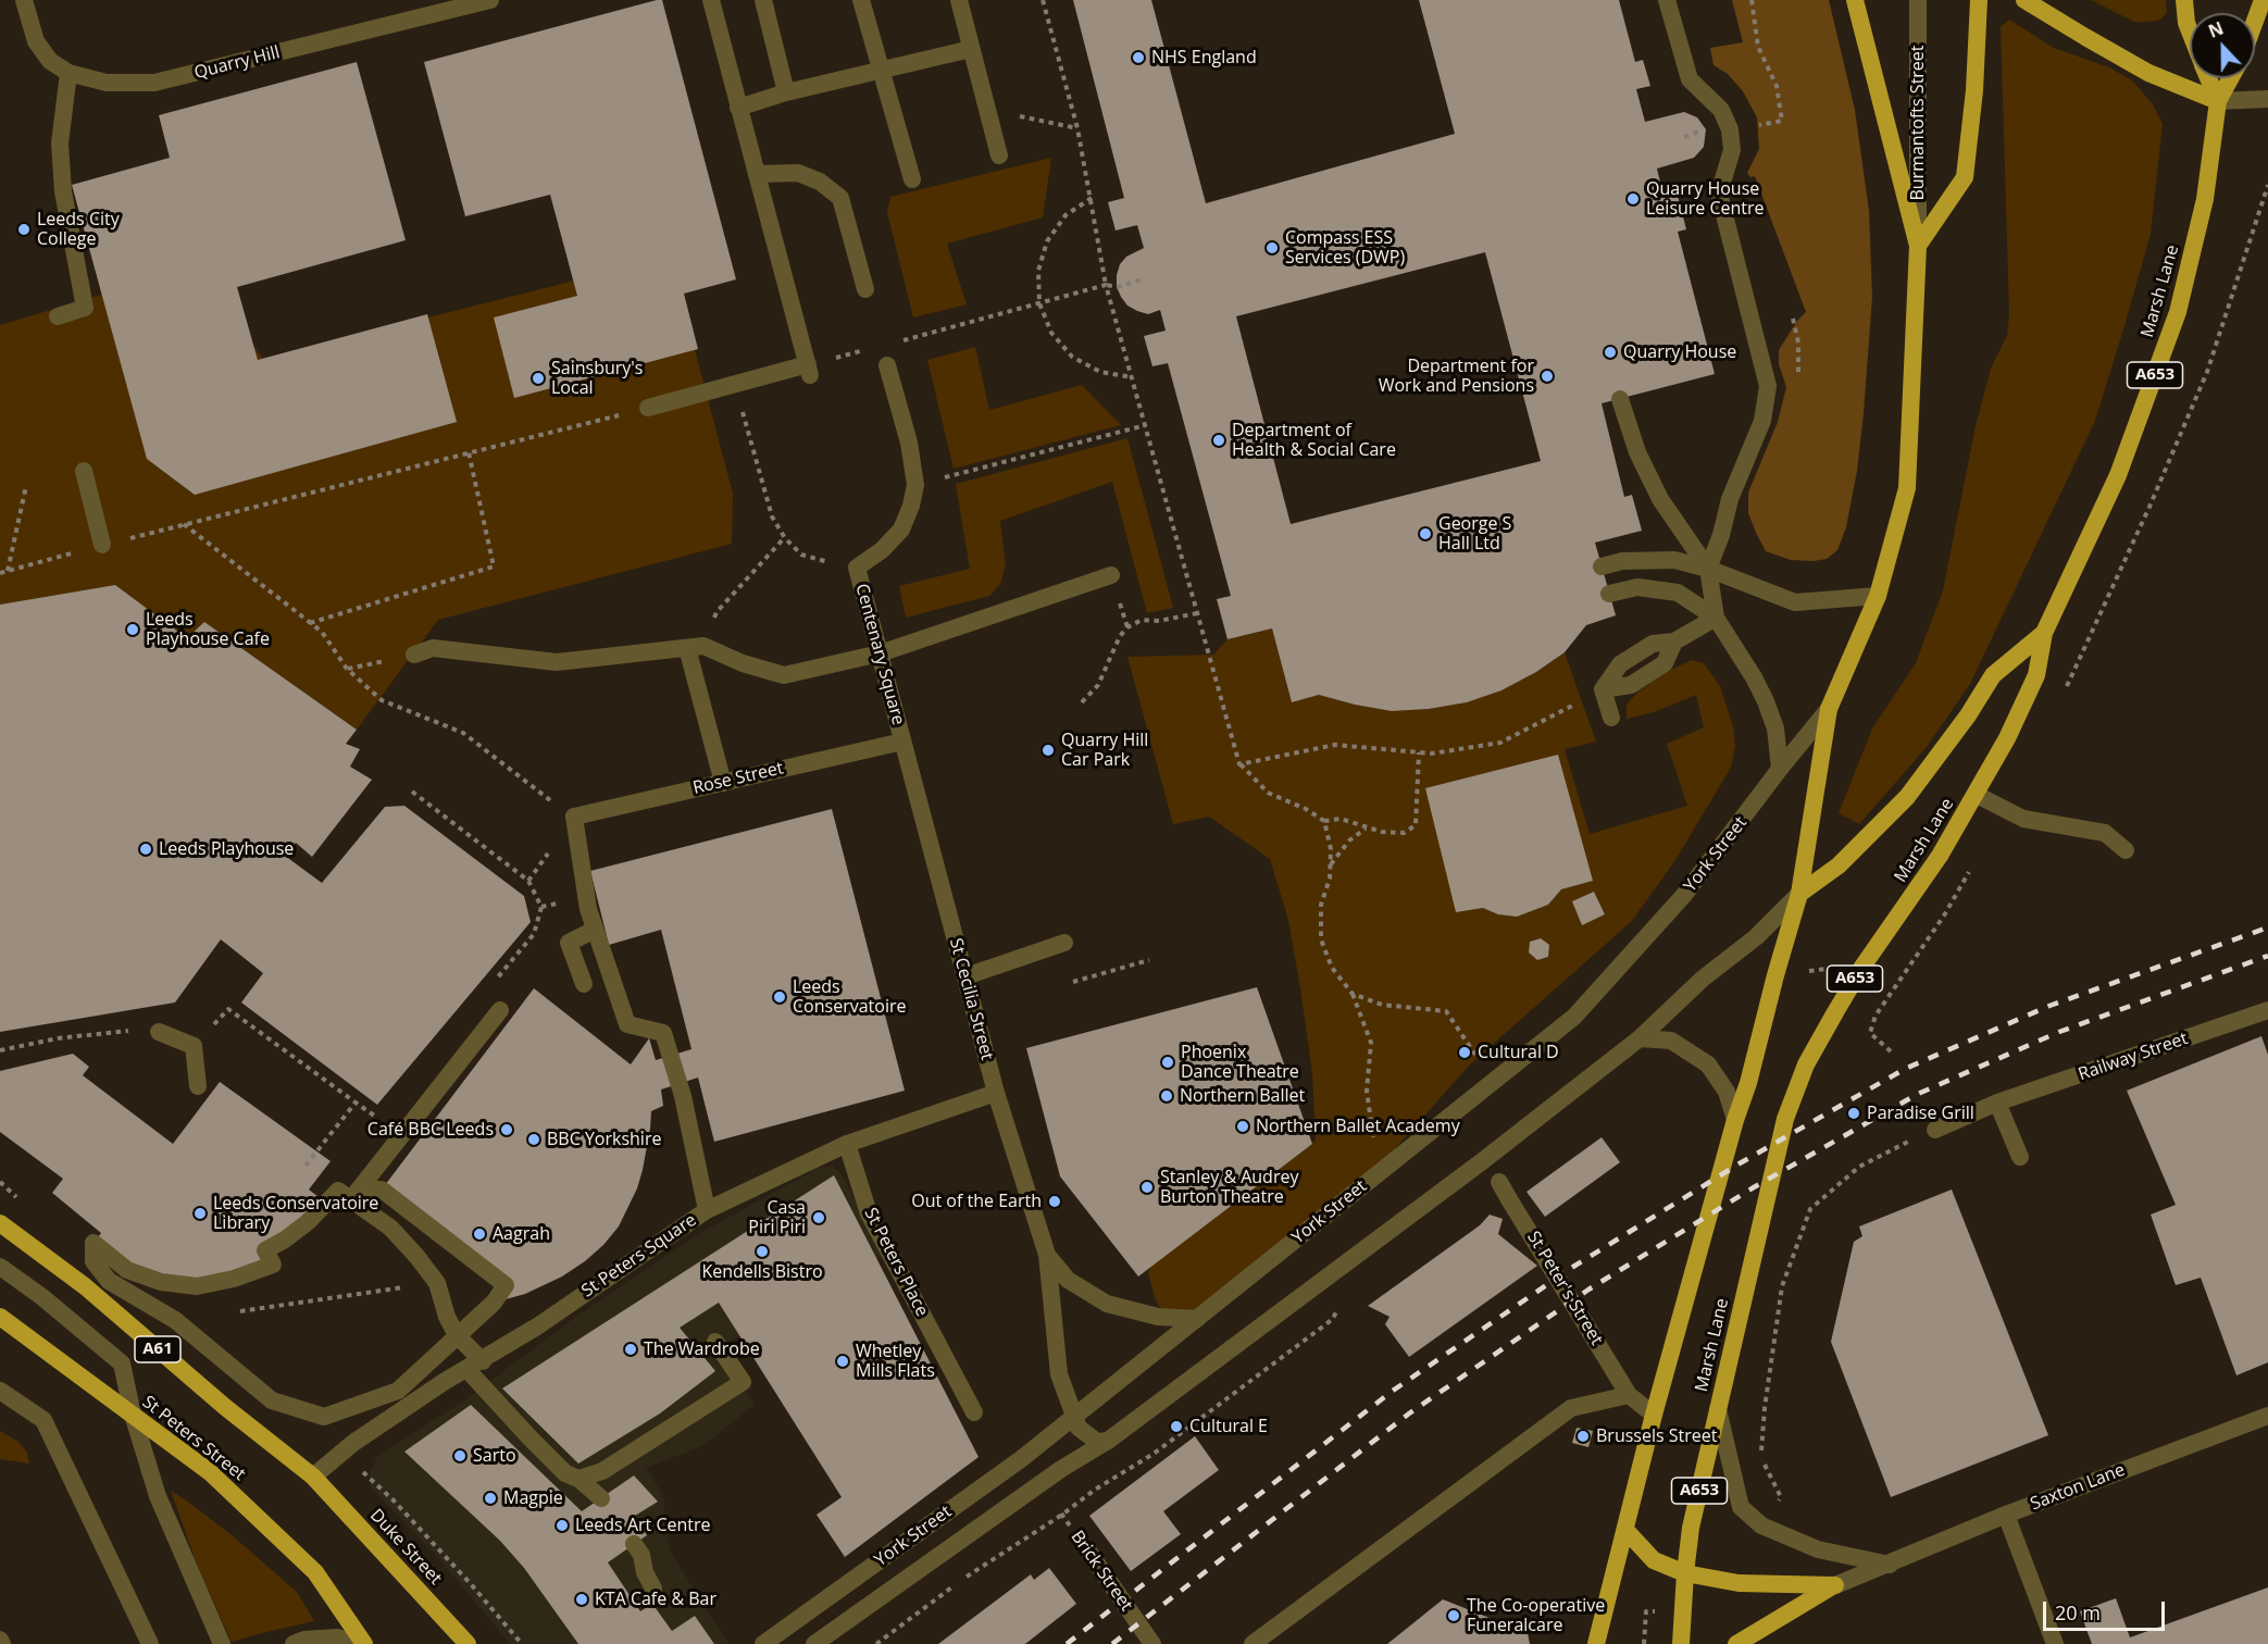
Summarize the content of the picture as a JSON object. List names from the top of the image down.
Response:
{
  "streets": {
    "highway": [
      "Marsh Lane",
      "A653",
      "A61",
      "St Peters Street",
      "Duke Street"
    ],
    "street": [
      "Quarry Hill",
      "Burmantofts Street",
      "Centenary Square",
      "Rose Street",
      "York Street",
      "St Cecilia Street",
      "Railway Street",
      "St Peters Square",
      "St Peters Place",
      "St Peter's Street",
      "Saxton Lane",
      "Brick Street"
    ]
  },
  "crossings": [
    ["Burmantofts Street", "Marsh Lane"],
    ["Marsh Lane", "York Street"],
    ["Centenary Square", "Rose Street"],
    ["Centenary Square", "St Cecilia Street"],
    ["Rose Street", "St Cecilia Street"],
    ["York Street", "St Cecilia Street"],
    ["St Cecilia Street", "St Peters Square"],
    ["St Peters Square", "St Peters Place"],
    ["St Peters Square", "A61"],
    ["St Peters Square", "Duke Street"],
    ["A61", "Duke Street"]
  ],
  "places": [
    "NHS England",
    "Quarry House Leisure Centre",
    "Leeds City College",
    "Compass ESS Services (DWP)",
    "Quarry House",
    "Department for Work and Pensions",
    "Sainsbury's Local",
    "Department of Health & Social Care",
    "George S Hall Ltd",
    "Leeds Playhouse Cafe",
    "Quarry Hill Car Park",
    "Leeds Playhouse",
    "Leeds Conservatoire",
    "Cultural D",
    "Phoenix Dance Theatre",
    "Northern Ballet",
    "Paradise Grill",
    "Northern Ballet Academy",
    "Café BBC Leeds",
    "BBC Yorkshire",
    "Stanley & Audrey Burton Theatre",
    "Out of the Earth",
    "Leeds Conservatoire Library",
    "Casa Piri Piri",
    "Aagrah",
    "Kendells Bistro",
    "The Wardrobe",
    "Whetley Mills Flats",
    "Cultural E",
    "Brussels Street",
    "Sarto",
    "Magpie",
    "Leeds Art Centre",
    "KTA Cafe & Bar",
    "The Co-operative Funeralcare"
  ],
  "scale_bar": "20 m",
  "north": "top"
}
